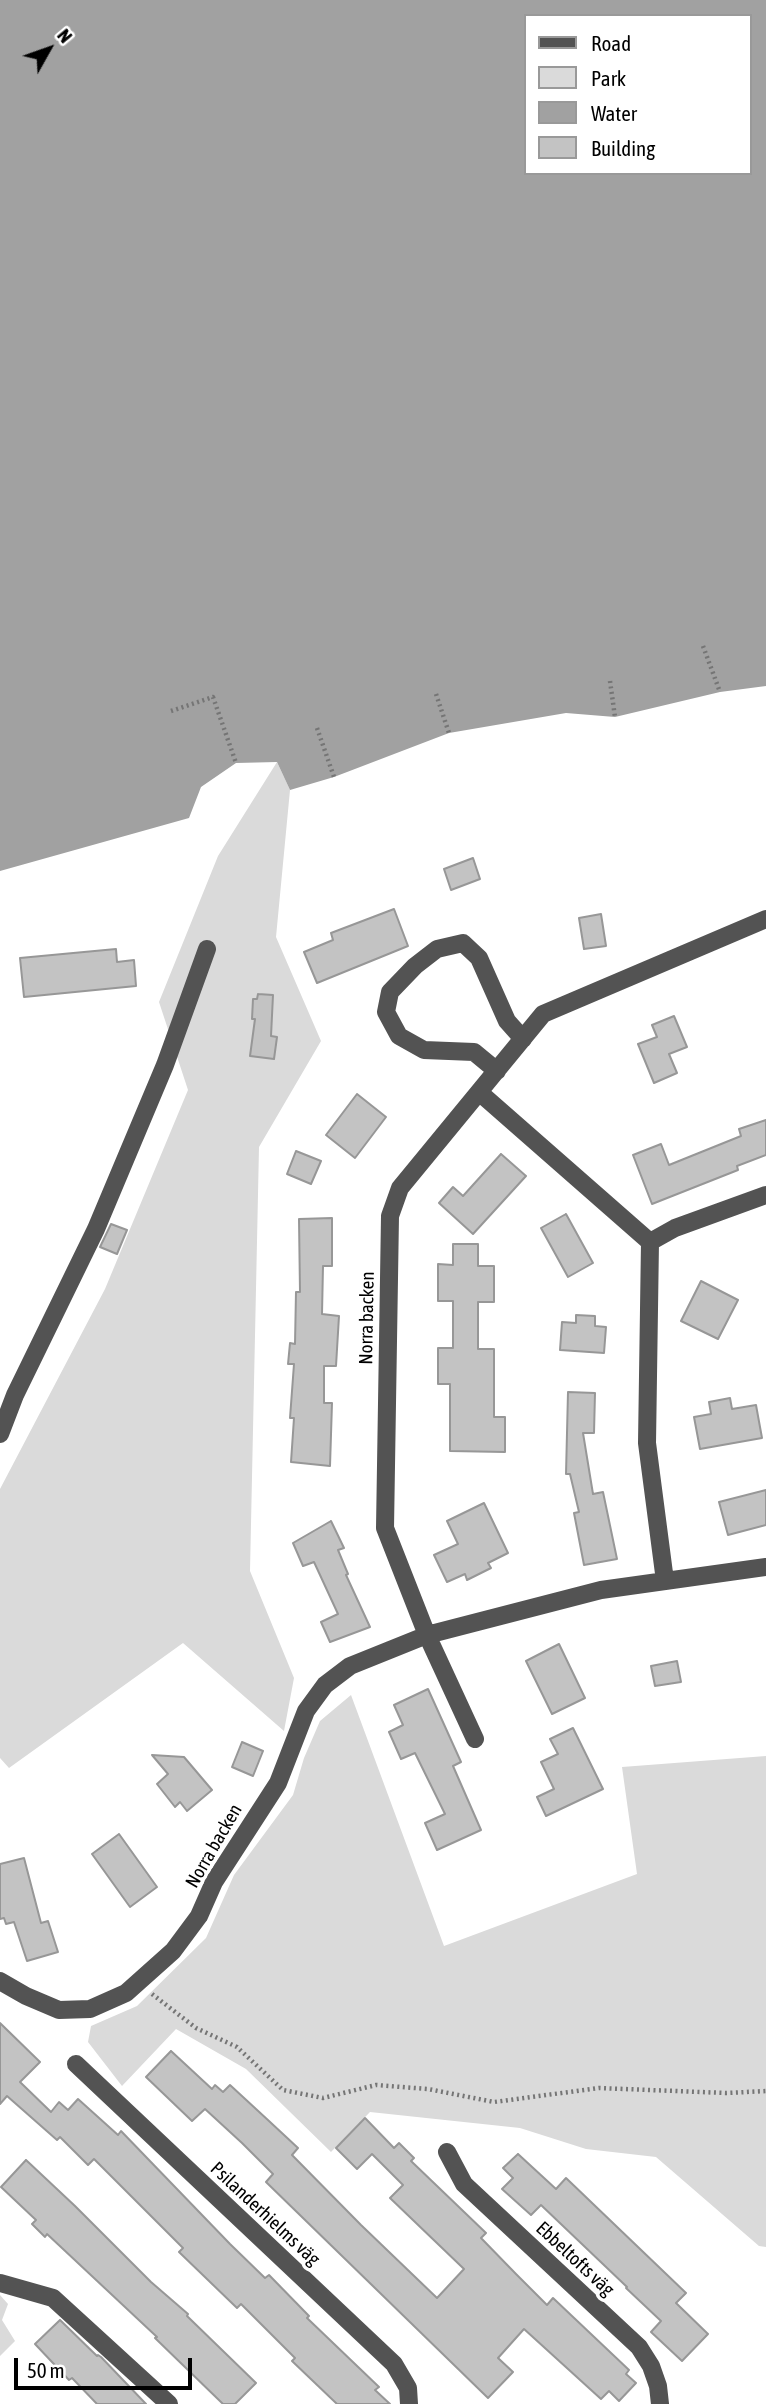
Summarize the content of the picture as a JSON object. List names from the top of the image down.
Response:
{
  "streets": {
    "street": ["Norra backen", "Psilanderhielms väg", "Ebbeltofts väg"]
  },
  "legend": [
    "Road",
    "Park",
    "Water",
    "Building"
  ],
  "scale_bar": "50 m",
  "north": "top right"
}
